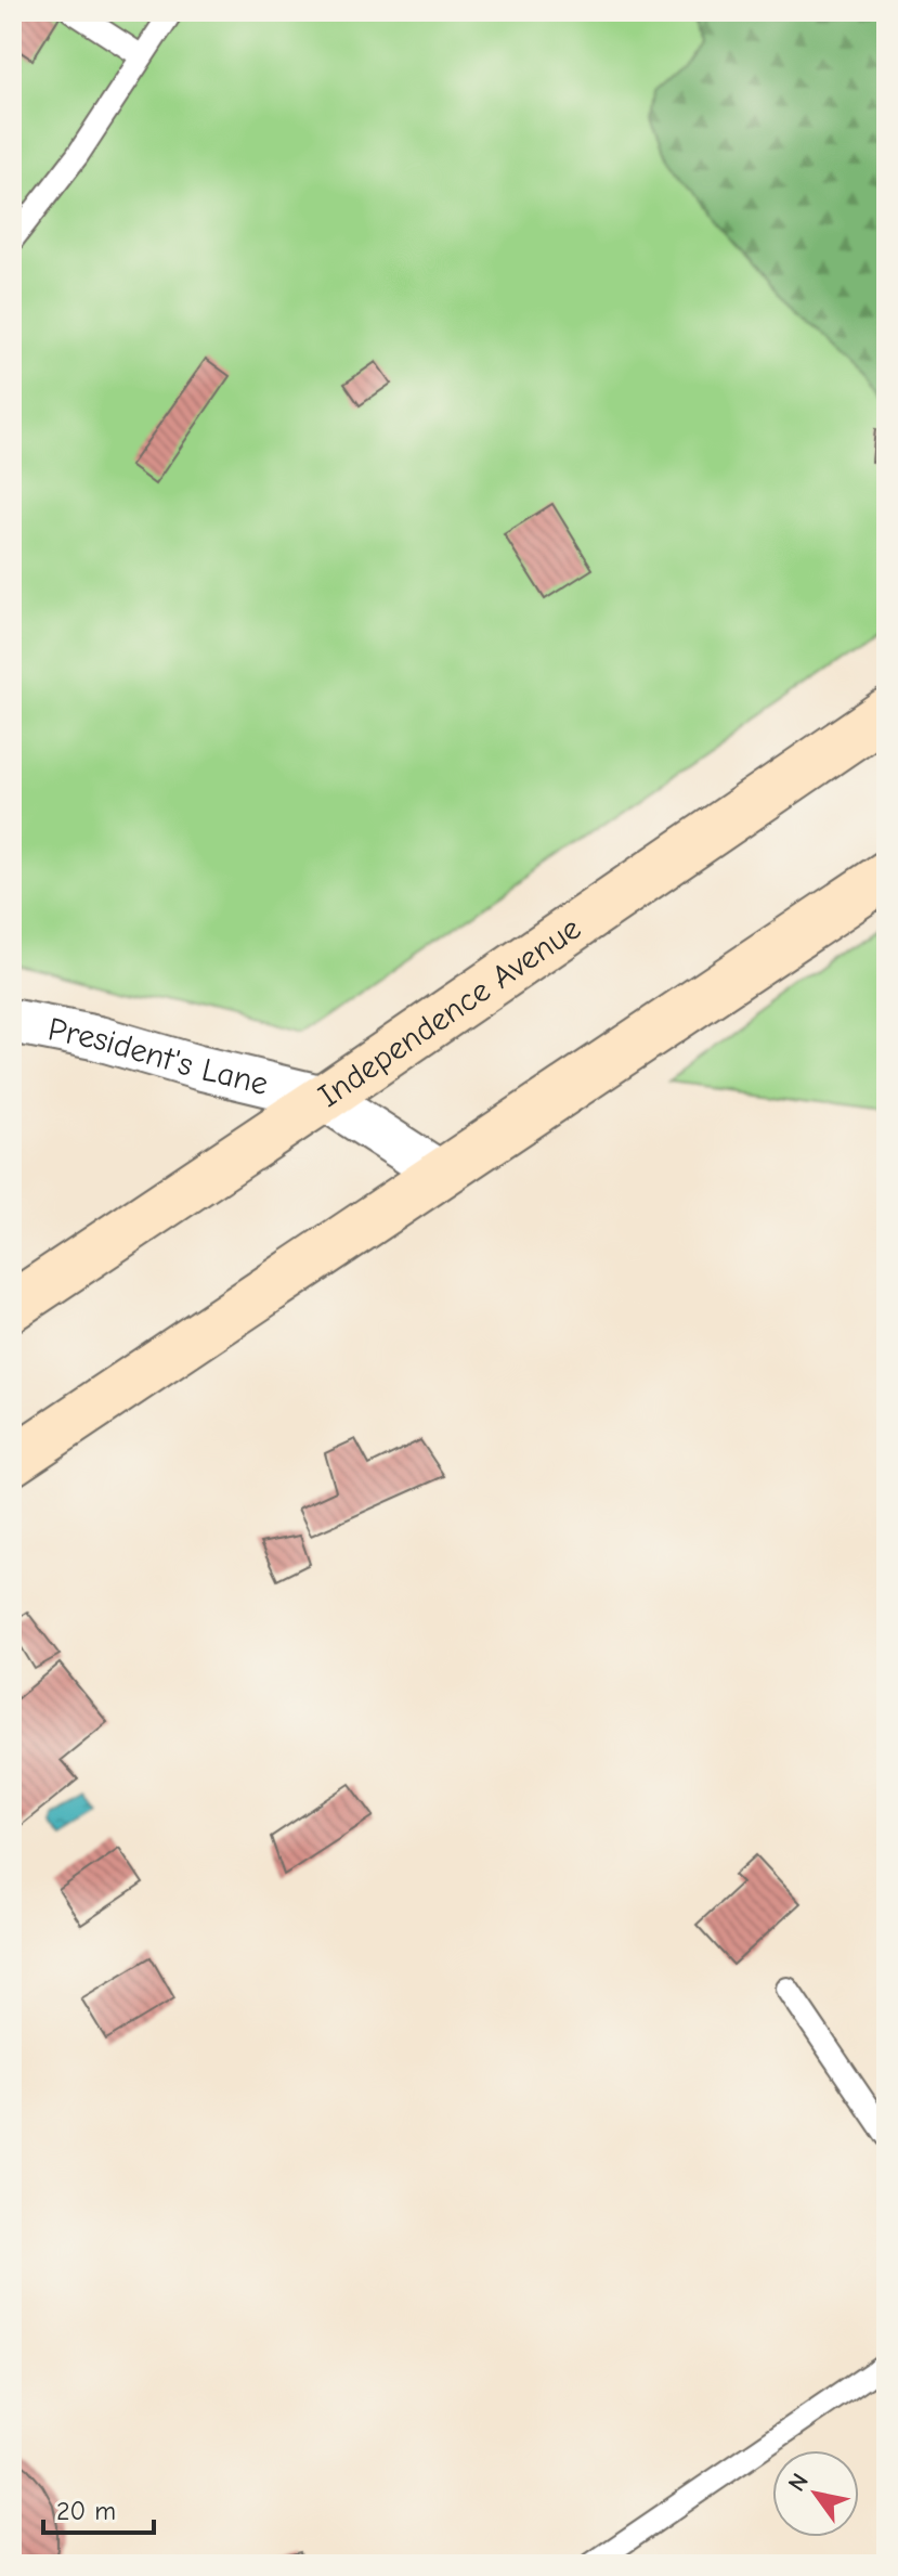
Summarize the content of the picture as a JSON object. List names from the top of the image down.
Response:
{
  "streets": {
    "main road": ["Independence Avenue"],
    "street": ["President's Lane"]
  },
  "crossings": [
    ["Independence Avenue", "President's Lane"]
  ],
  "scale_bar": "20 m",
  "north": "top left"
}
